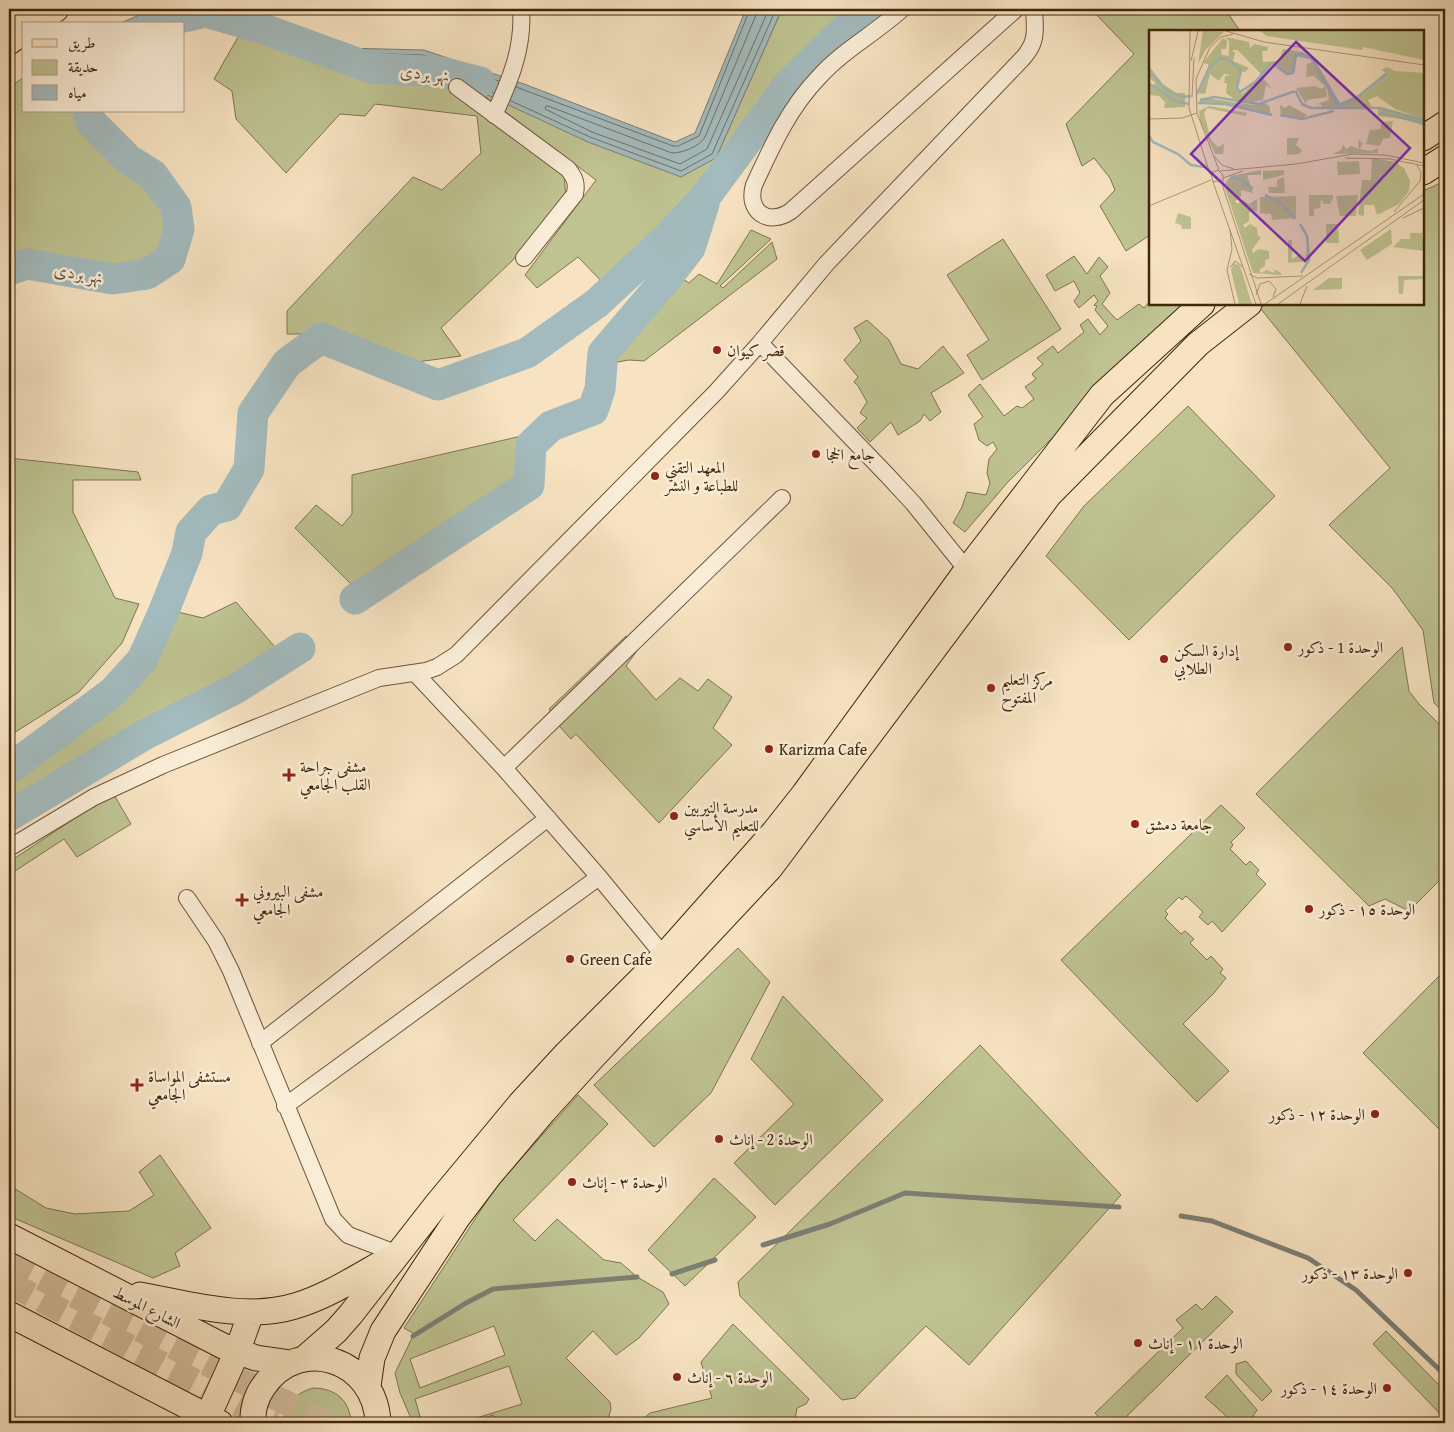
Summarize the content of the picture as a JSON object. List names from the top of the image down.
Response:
{
  "streets": {
    "main road": ["الشارع الموسط"]
  },
  "water": ["نهر بردى"],
  "places": {
    "other": [
      "قصر كيوان",
      "جامع الخجا",
      "المعهد التقني للطباعة و النشر",
      "الوحدة 1 - ذكور",
      "إدارة السكن الطلابي",
      "مركز التعليم المفتوح",
      "Karizma Cafe",
      "مدرسة النيربين للتعليم الأساسي",
      "جامعة دمشق",
      "الوحدة ١٥ - ذكور",
      "Green Cafe",
      "الوحدة ١٢ - ذكور",
      "الوحدة 2 - إناث",
      "الوحدة ٣ - إناث",
      "الوحدة ١٣ - ذكور",
      "الوحدة ١١ - إناث",
      "الوحدة ٦ - إناث",
      "الوحدة ١٤ - ذكور"
    ],
    "health": ["مشفى جراحة القلب الجامعي", "مشفى البيروني الجامعي", "مستشفى المواساة الجامعي"]
  },
  "legend": ["طريق", "حديقة", "مياه"]
}
